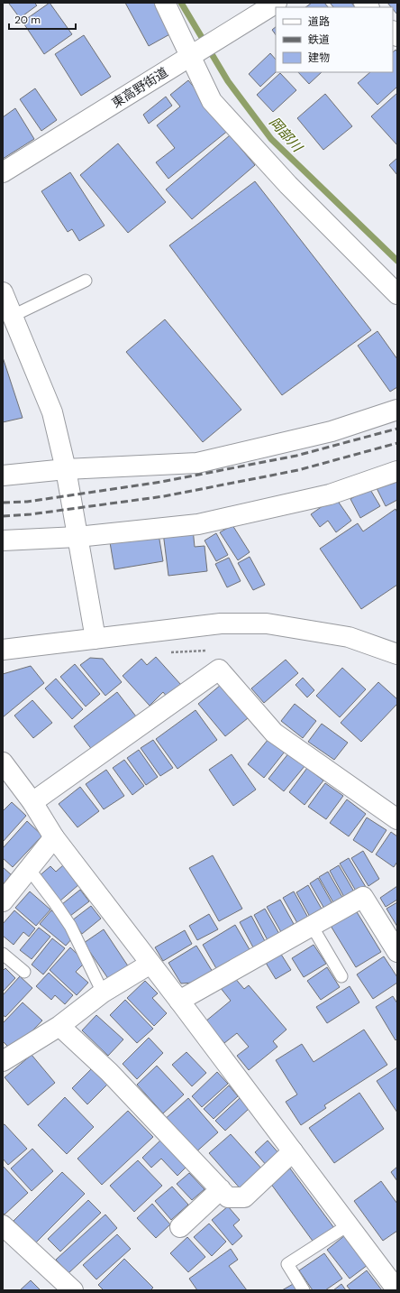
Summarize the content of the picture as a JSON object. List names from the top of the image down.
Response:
{
  "streets": {
    "street": ["東高野街道"]
  },
  "water": ["岡部川"],
  "legend": ["道路", "鉄道", "建物"],
  "scale_bar": "20 m"
}
